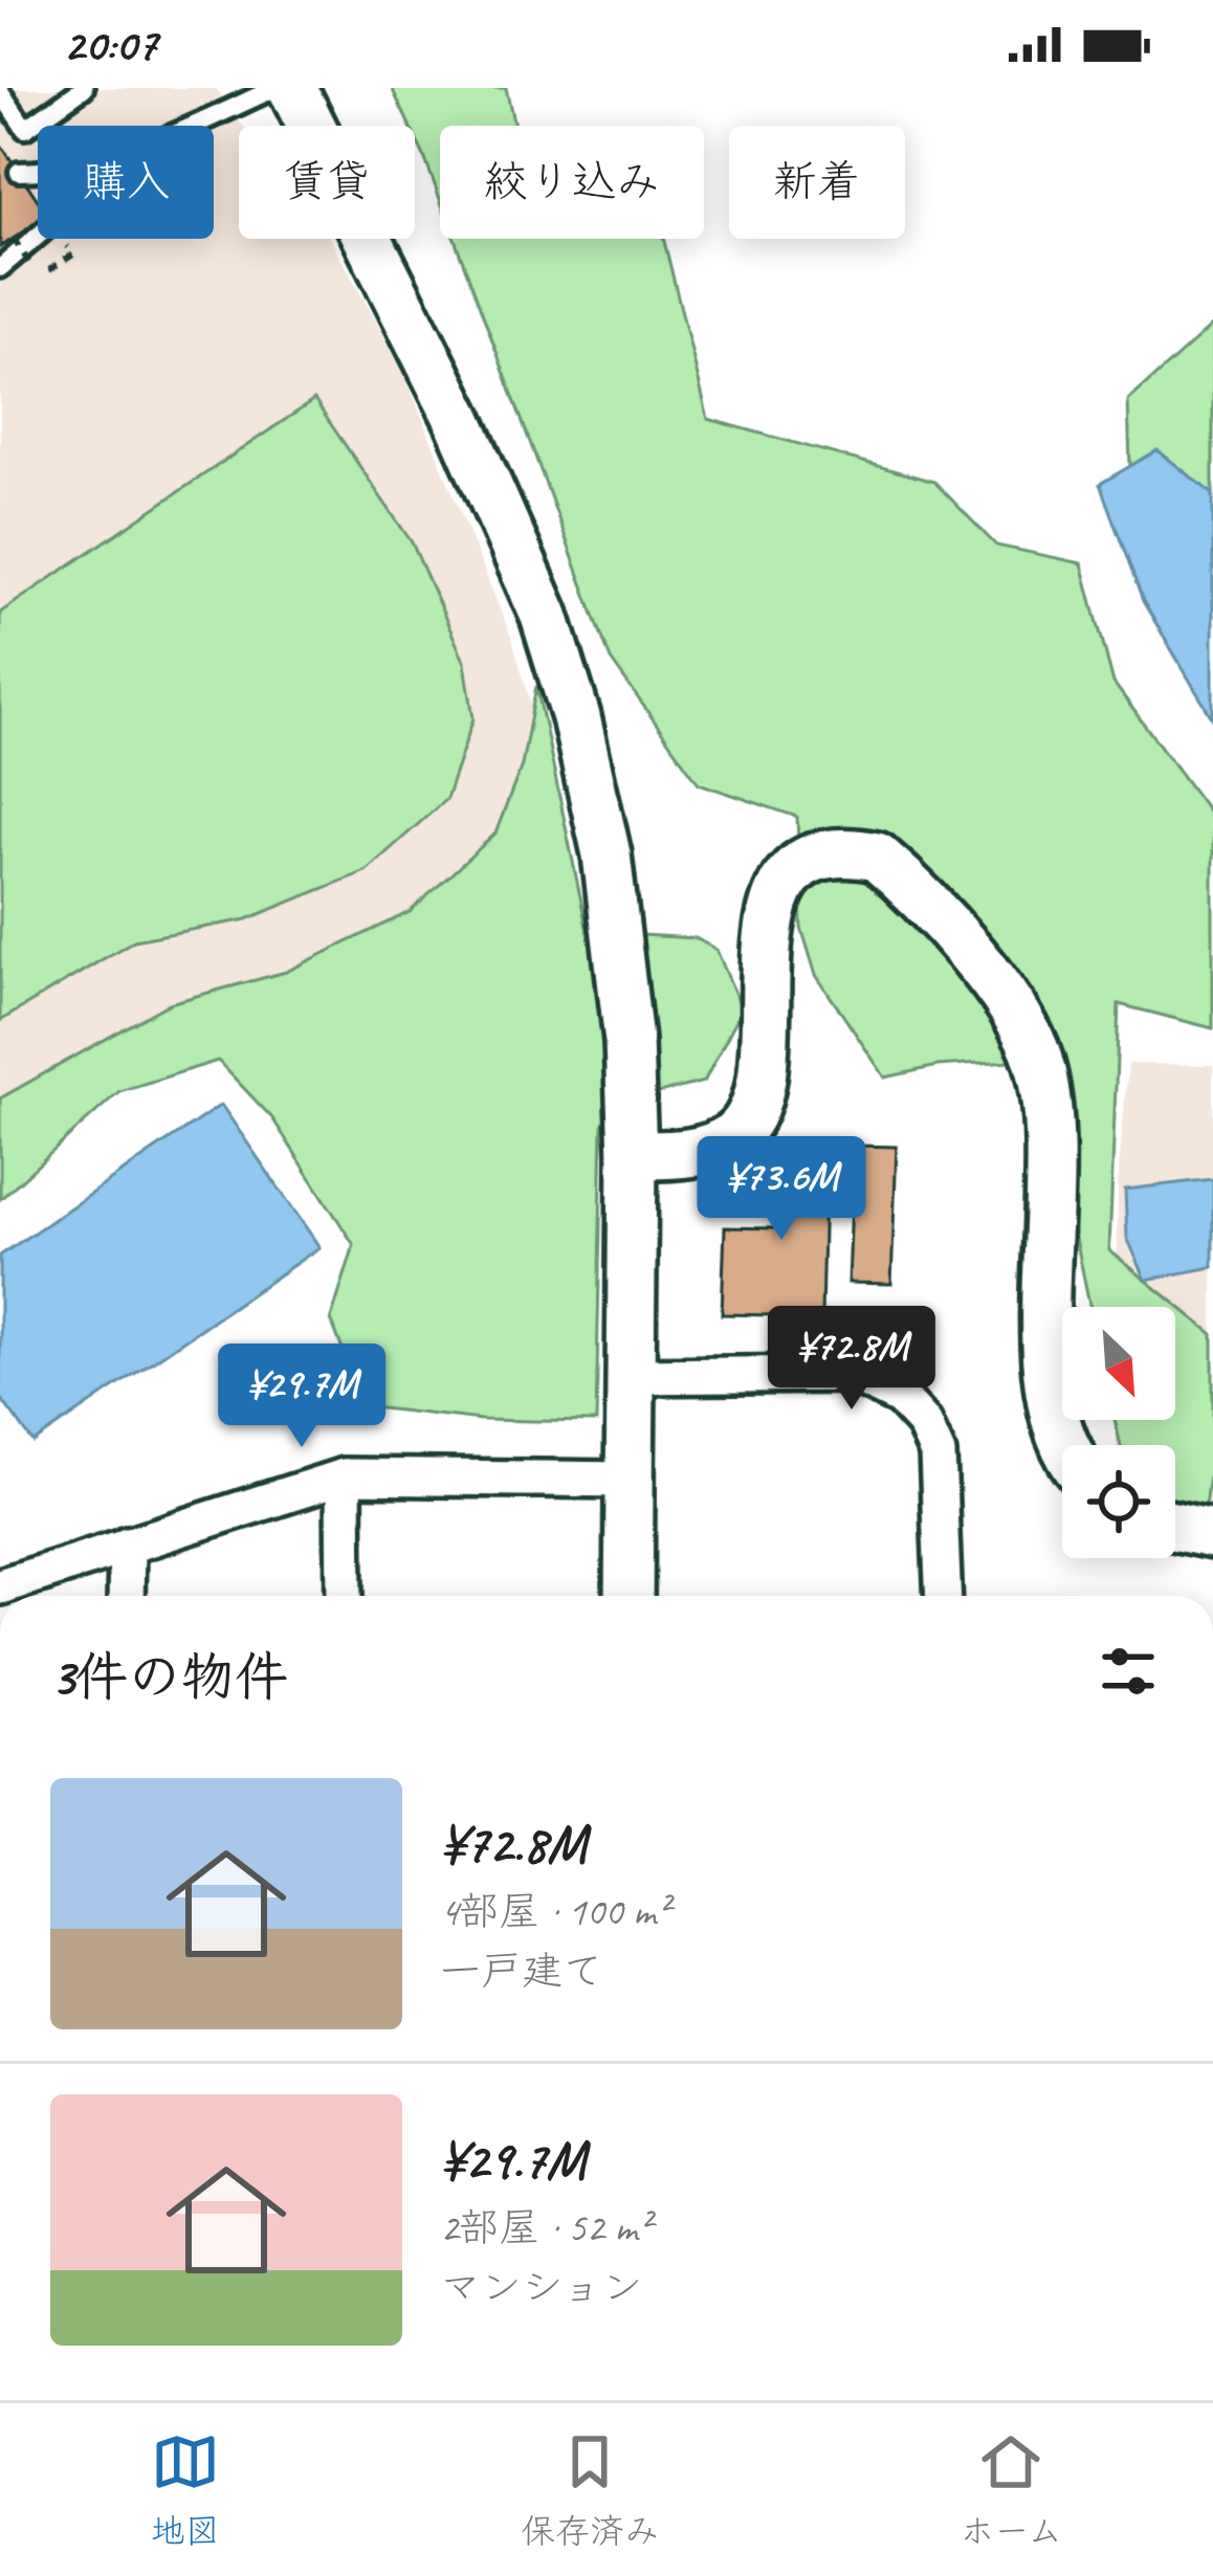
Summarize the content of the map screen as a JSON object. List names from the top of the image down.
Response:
{
  "north": "bottom right",
  "page": {
    "status": "20:07",
    "chip": [
      "購入",
      "賃貸",
      "絞り込み",
      "新着"
    ],
    "price": ["¥73.6M", "¥72.8M", "¥29.7M"],
    "heading": "3件の物件",
    "list": [
      {
        "name": "¥72.8M",
        "note": "4部屋 · 100 m² · 一戸建て"
      },
      {
        "name": "¥29.7M",
        "note": "2部屋 · 52 m² · マンション"
      }
    ],
    "tabs": ["地図", "保存済み", "ホーム"]
  }
}
